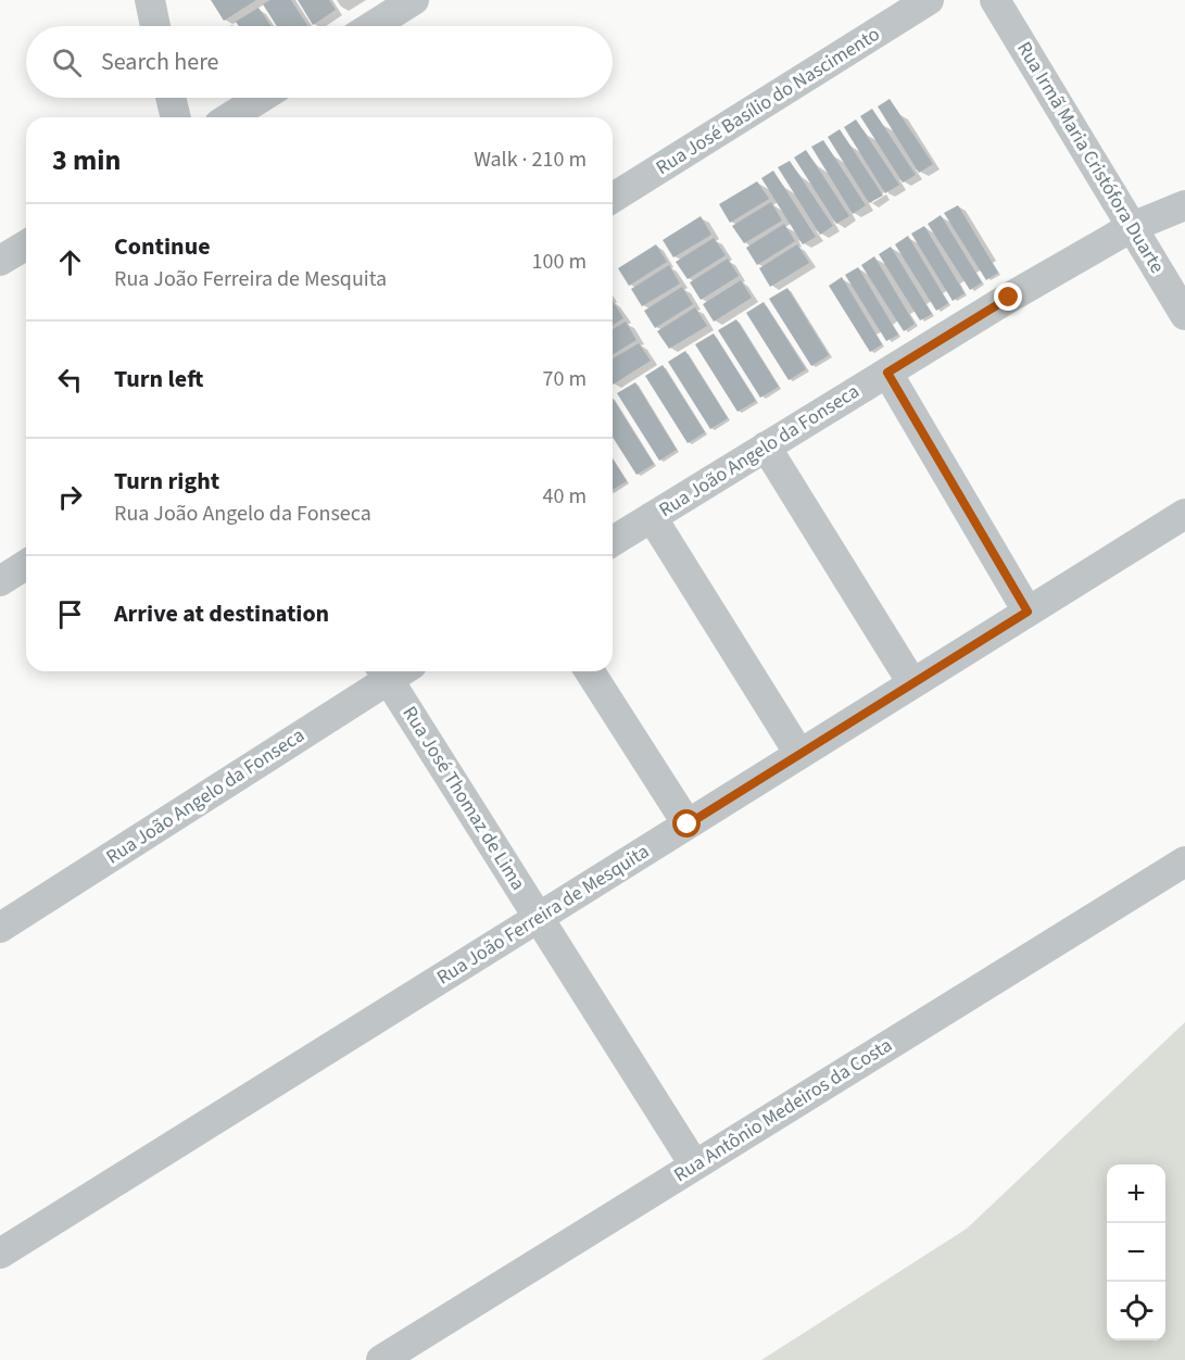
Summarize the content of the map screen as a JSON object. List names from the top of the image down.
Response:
{
  "streets": {
    "street": [
      "Rua José Basílio do Nascimento",
      "Rua Irmã Maria Cristófora Duarte",
      "Rua João Angelo da Fonseca",
      "Rua José Thomaz de Lima",
      "Rua João Ferreira de Mesquita",
      "Rua Antônio Medeiros da Costa"
    ]
  },
  "crossings": [
    ["Rua Irmã Maria Cristófora Duarte", "Rua João Angelo da Fonseca"],
    ["Rua José Thomaz de Lima", "Rua João Ferreira de Mesquita"],
    ["Rua José Thomaz de Lima", "Rua Antônio Medeiros da Costa"]
  ],
  "page": {
    "search": "Search here",
    "heading": ["3 min", "Walk · 210 m"],
    "list": [
      ["Continue", "Rua João Ferreira de Mesquita", "100 m"],
      ["Turn left", "70 m"],
      ["Turn right", "Rua João Angelo da Fonseca", "40 m"],
      "Arrive at destination"
    ],
    "map_buttons": ["+", "−"]
  }
}
